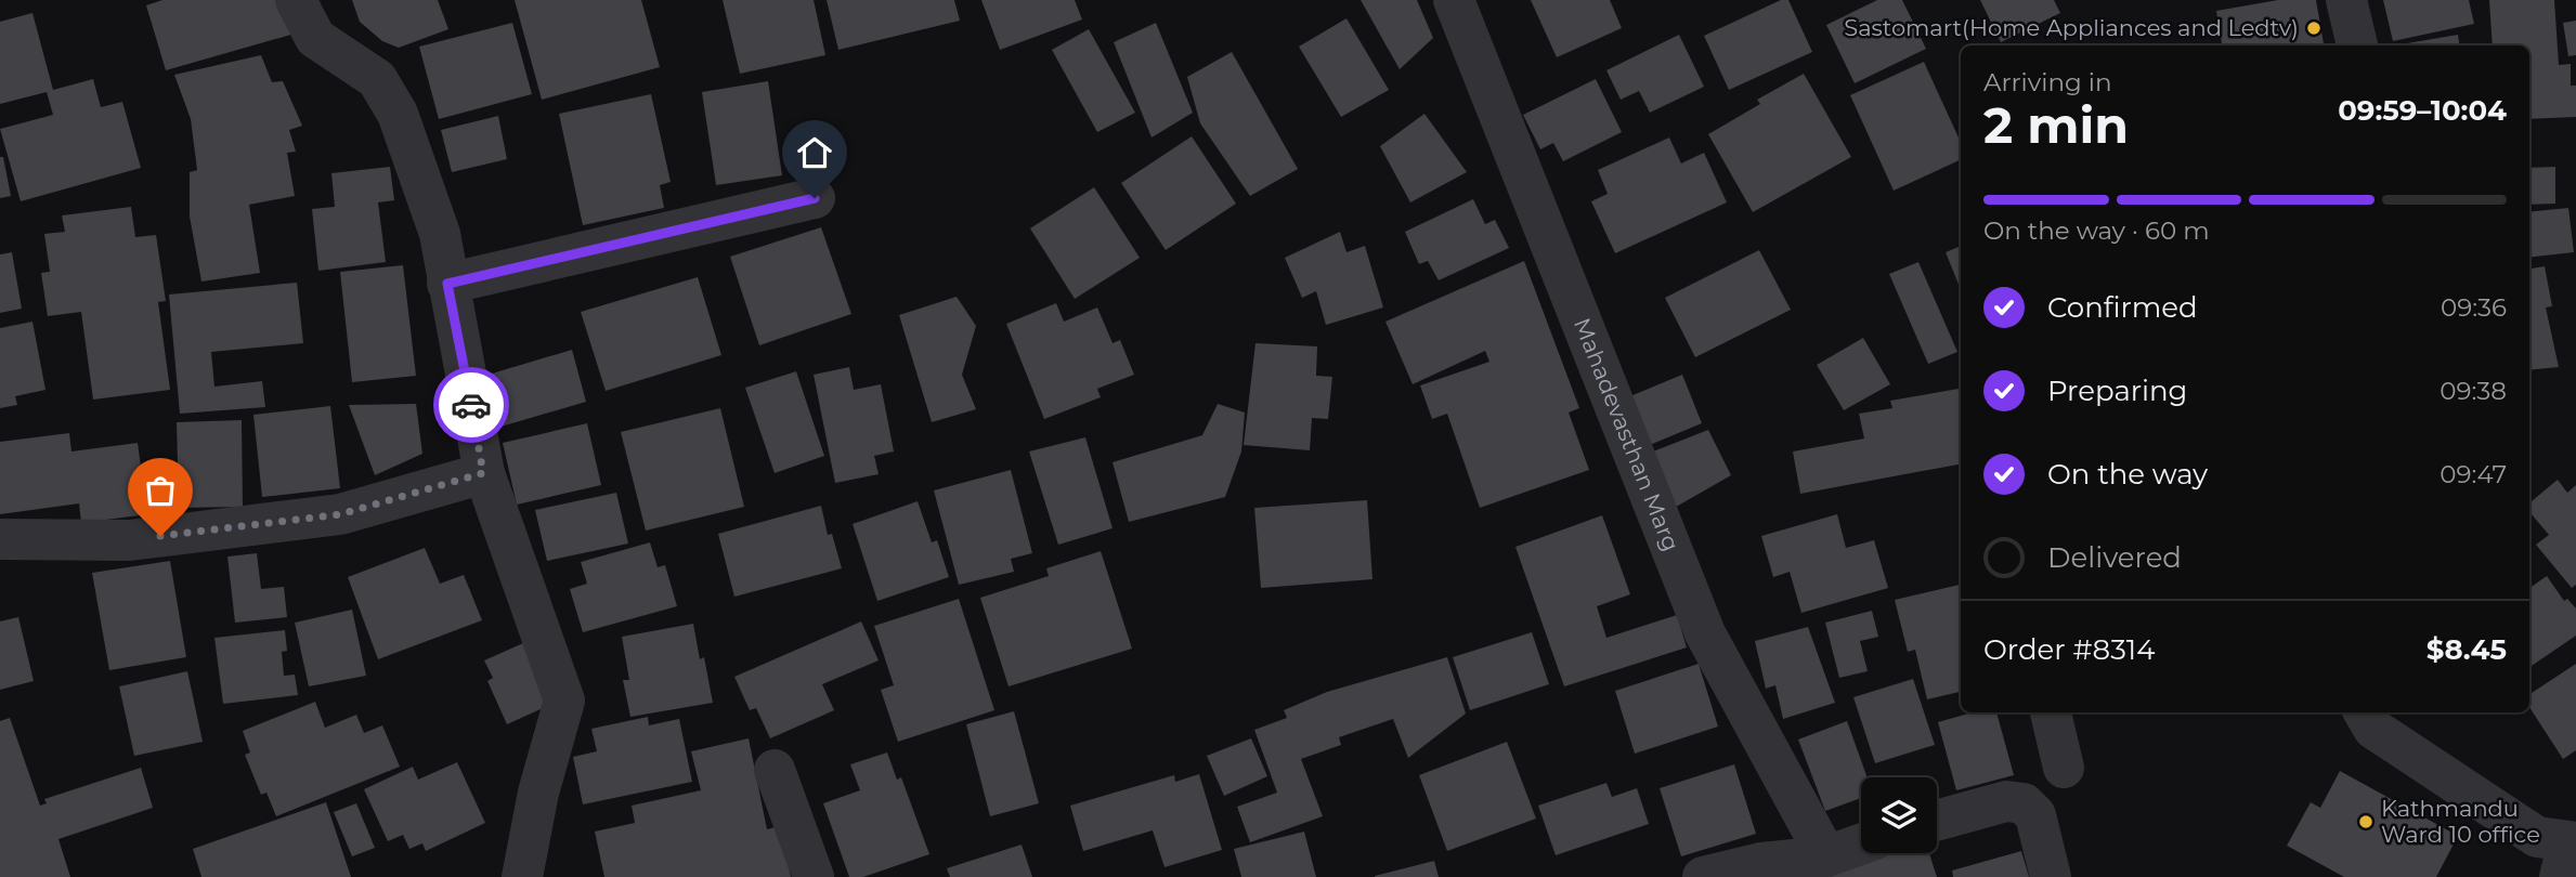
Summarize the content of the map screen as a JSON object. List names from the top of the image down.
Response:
{
  "streets": {
    "street": ["Mahadevasthan Marg"]
  },
  "places": ["Sastomart(Home Appliances and Ledtv)", "Kathmandu Ward 10 office"],
  "page": {
    "heading": ["2 min", "Arriving in", "09:59–10:04"],
    "panel": ["Order #8314", "$8.45"],
    "bar": "On the way · 60 m",
    "list": [
      ["Confirmed", "09:36"],
      ["Preparing", "09:38"],
      ["On the way", "09:47"],
      "Delivered"
    ]
  }
}
